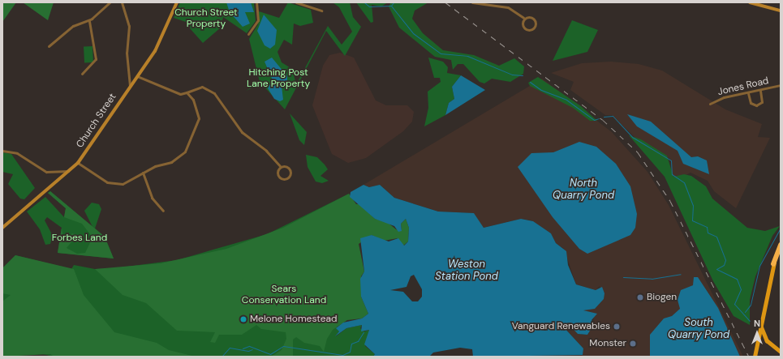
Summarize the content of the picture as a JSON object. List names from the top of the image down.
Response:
{
  "streets": {
    "street": ["Jones Road", "Church Street"]
  },
  "water": ["North Quarry Pond", "Weston Station Pond", "South Quarry Pond"],
  "parks": [
    "Church Street Property",
    "Hitching Post Lane Property",
    "Forbes Land",
    "Sears Conservation Land"
  ],
  "places": [
    "Biogen",
    "Melone Homestead",
    "Vanguard Renewables",
    "Monster"
  ],
  "north": "top"
}
